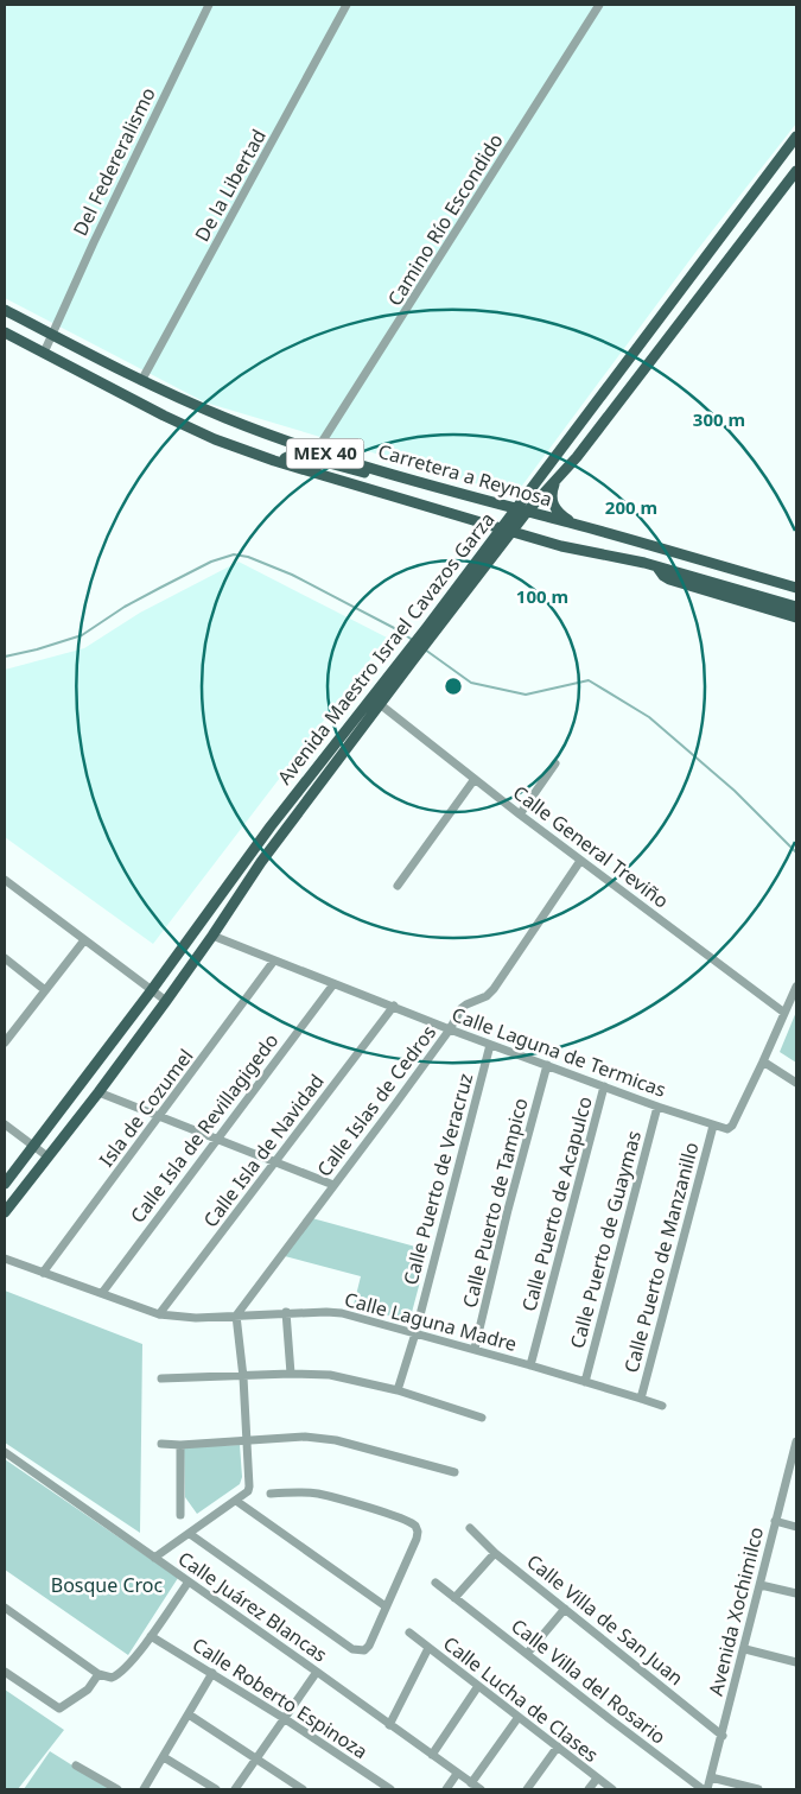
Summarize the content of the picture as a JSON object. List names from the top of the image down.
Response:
{
  "streets": {
    "main road": ["MEX 40", "Carretera a Reynosa", "Avenida Maestro Israel Cavazos Garza"],
    "street": [
      "Del Federeralismo",
      "De la Libertad",
      "Camino Río Escondido",
      "Calle General Treviño",
      "Calle Laguna de Termicas",
      "Calle Islas de Cedros",
      "Isla de Cozumel",
      "Calle Isla de Revillagigedo",
      "Calle Isla de Navidad",
      "Calle Puerto de Veracruz",
      "Calle Puerto de Tampico",
      "Calle Puerto de Acapulco",
      "Calle Puerto de Guaymas",
      "Calle Puerto de Manzanillo",
      "Calle Laguna Madre",
      "Calle Juárez Blancas",
      "Avenida Xochimilco",
      "Calle Villa de San Juan",
      "Calle Villa del Rosario",
      "Calle Roberto Espinoza",
      "Calle Lucha de Clases"
    ]
  },
  "crossings": [
    ["Del Federeralismo", "Carretera a Reynosa"],
    ["De la Libertad", "Carretera a Reynosa"],
    ["Camino Río Escondido", "Carretera a Reynosa"],
    ["Carretera a Reynosa", "Avenida Maestro Israel Cavazos Garza"],
    ["Avenida Maestro Israel Cavazos Garza", "Calle General Treviño"],
    ["Avenida Maestro Israel Cavazos Garza", "Calle Laguna de Termicas"],
    ["Calle General Treviño", "Calle Islas de Cedros"],
    ["Calle Laguna de Termicas", "Calle Islas de Cedros"],
    ["Calle Laguna de Termicas", "Isla de Cozumel"],
    ["Calle Laguna de Termicas", "Calle Isla de Revillagigedo"],
    ["Calle Laguna de Termicas", "Calle Isla de Navidad"],
    ["Calle Laguna de Termicas", "Calle Puerto de Veracruz"],
    ["Calle Laguna de Termicas", "Calle Puerto de Tampico"],
    ["Calle Laguna de Termicas", "Calle Puerto de Acapulco"],
    ["Calle Laguna de Termicas", "Calle Puerto de Guaymas"],
    ["Calle Laguna de Termicas", "Calle Puerto de Manzanillo"],
    ["Calle Islas de Cedros", "Calle Laguna Madre"],
    ["Isla de Cozumel", "Calle Laguna Madre"],
    ["Calle Isla de Revillagigedo", "Calle Laguna Madre"],
    ["Calle Isla de Navidad", "Calle Laguna Madre"],
    ["Calle Puerto de Veracruz", "Calle Laguna Madre"],
    ["Calle Puerto de Tampico", "Calle Laguna Madre"],
    ["Calle Puerto de Acapulco", "Calle Laguna Madre"],
    ["Calle Puerto de Guaymas", "Calle Laguna Madre"],
    ["Calle Puerto de Manzanillo", "Calle Laguna Madre"],
    ["Avenida Xochimilco", "Calle Villa de San Juan"]
  ],
  "parks": ["Bosque Croc"],
  "rings": ["300 m", "200 m", "100 m"]
}
